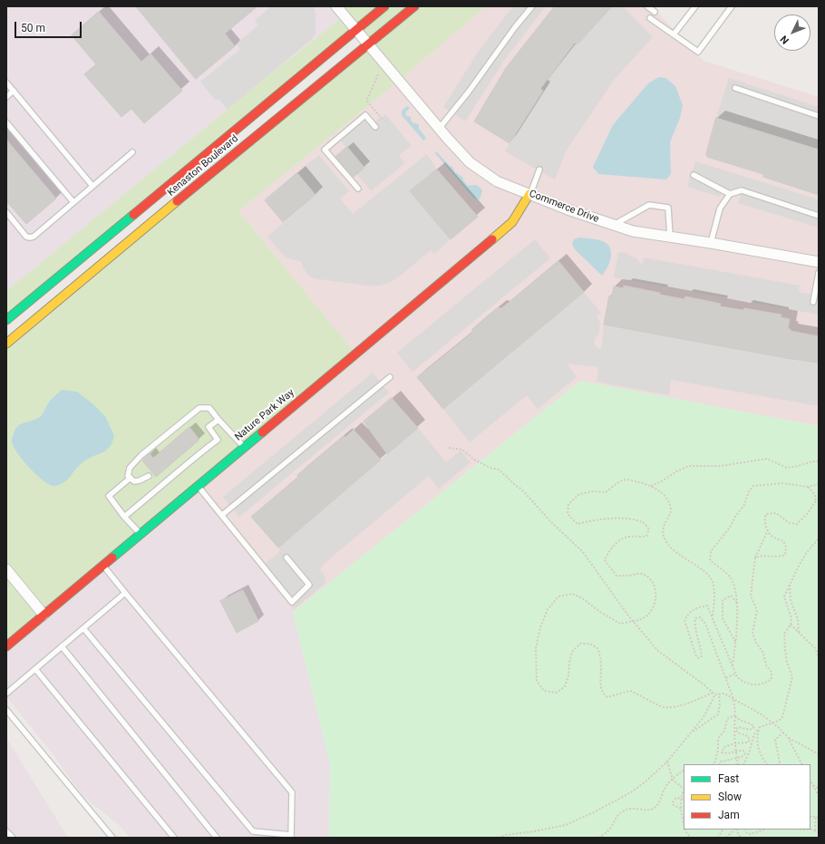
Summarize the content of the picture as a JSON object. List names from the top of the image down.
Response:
{
  "streets": {
    "main road": ["Kenaston Boulevard", "Nature Park Way"],
    "street": ["Commerce Drive"]
  },
  "crossings": [
    ["Kenaston Boulevard", "Commerce Drive"],
    ["Commerce Drive", "Nature Park Way"]
  ],
  "legend": ["Fast", "Slow", "Jam"],
  "scale_bar": "50 m",
  "north": "bottom left"
}
